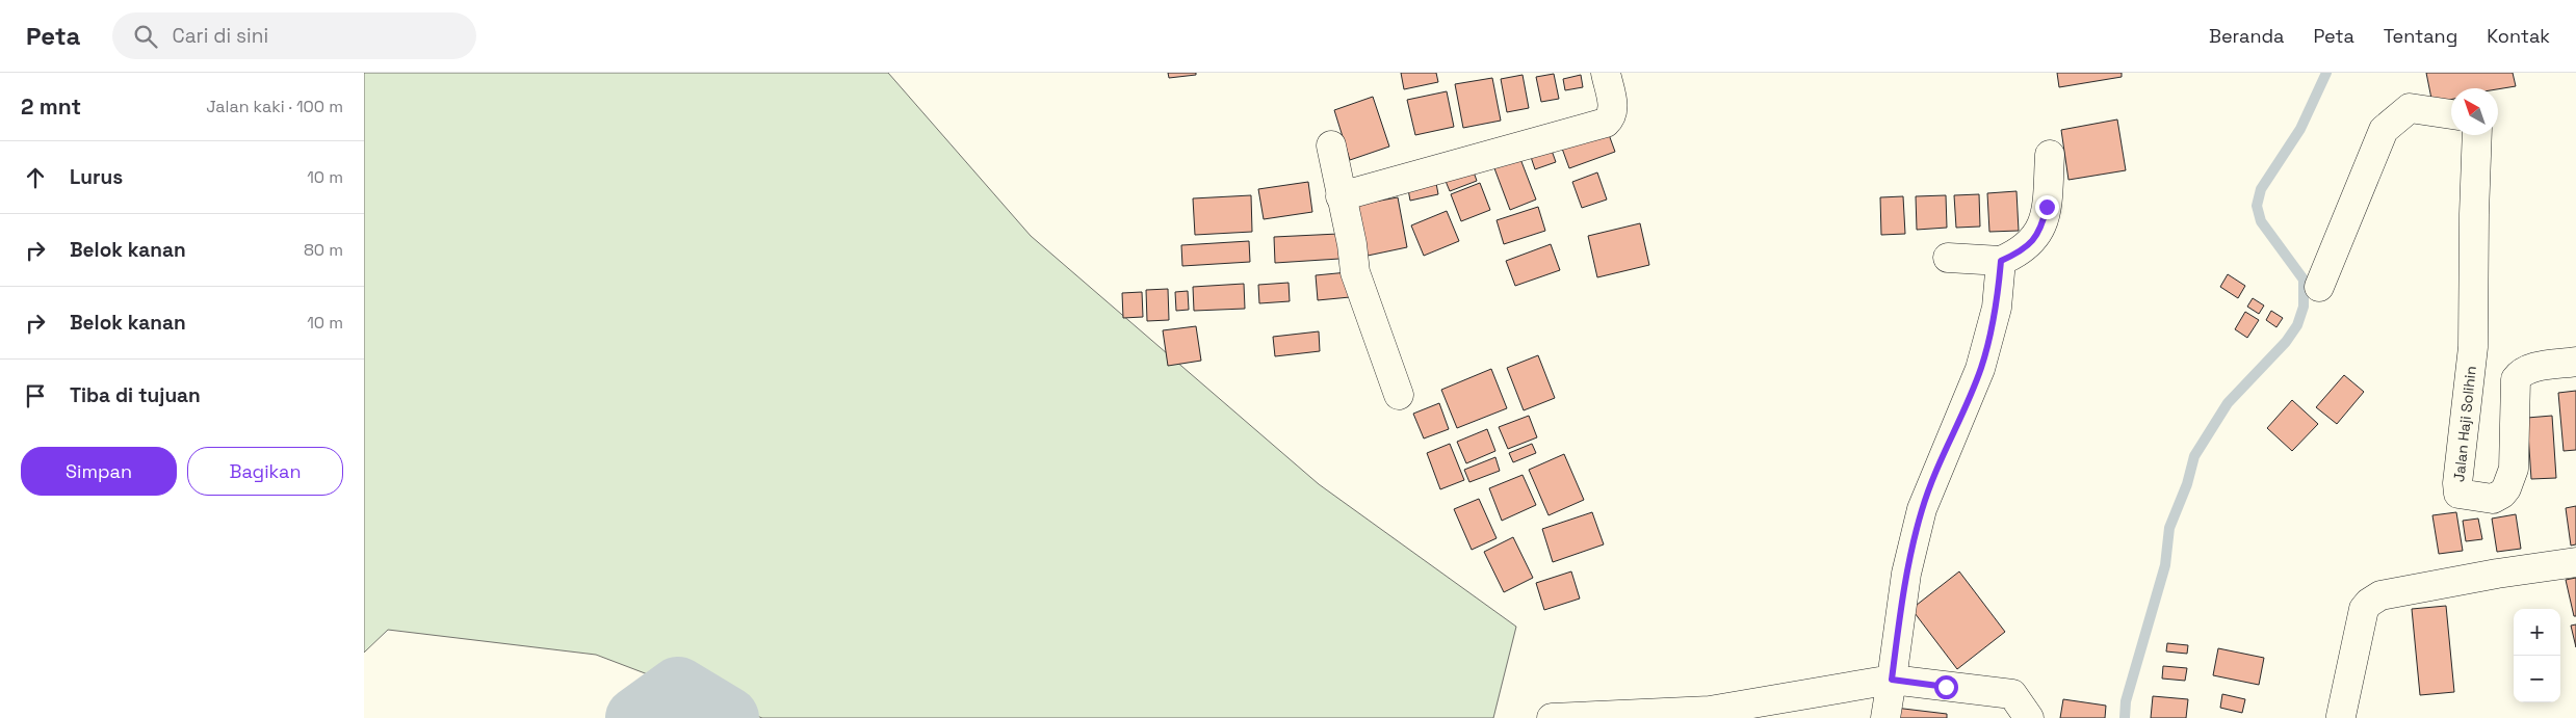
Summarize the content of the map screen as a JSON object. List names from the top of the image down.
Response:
{
  "streets": {
    "street": ["Jalan Haji Solihin"]
  },
  "north": "top left",
  "page": {
    "header": "Peta",
    "search": "Cari di sini",
    "nav": [
      "Beranda",
      "Peta",
      "Tentang",
      "Kontak"
    ],
    "heading": ["2 mnt", "Jalan kaki · 100 m"],
    "list": [
      ["Lurus", "10 m"],
      ["Belok kanan", "80 m"],
      ["Belok kanan", "10 m"],
      "Tiba di tujuan"
    ],
    "buttons": ["Simpan", "Bagikan"],
    "map_buttons": ["+", "−"]
  }
}
